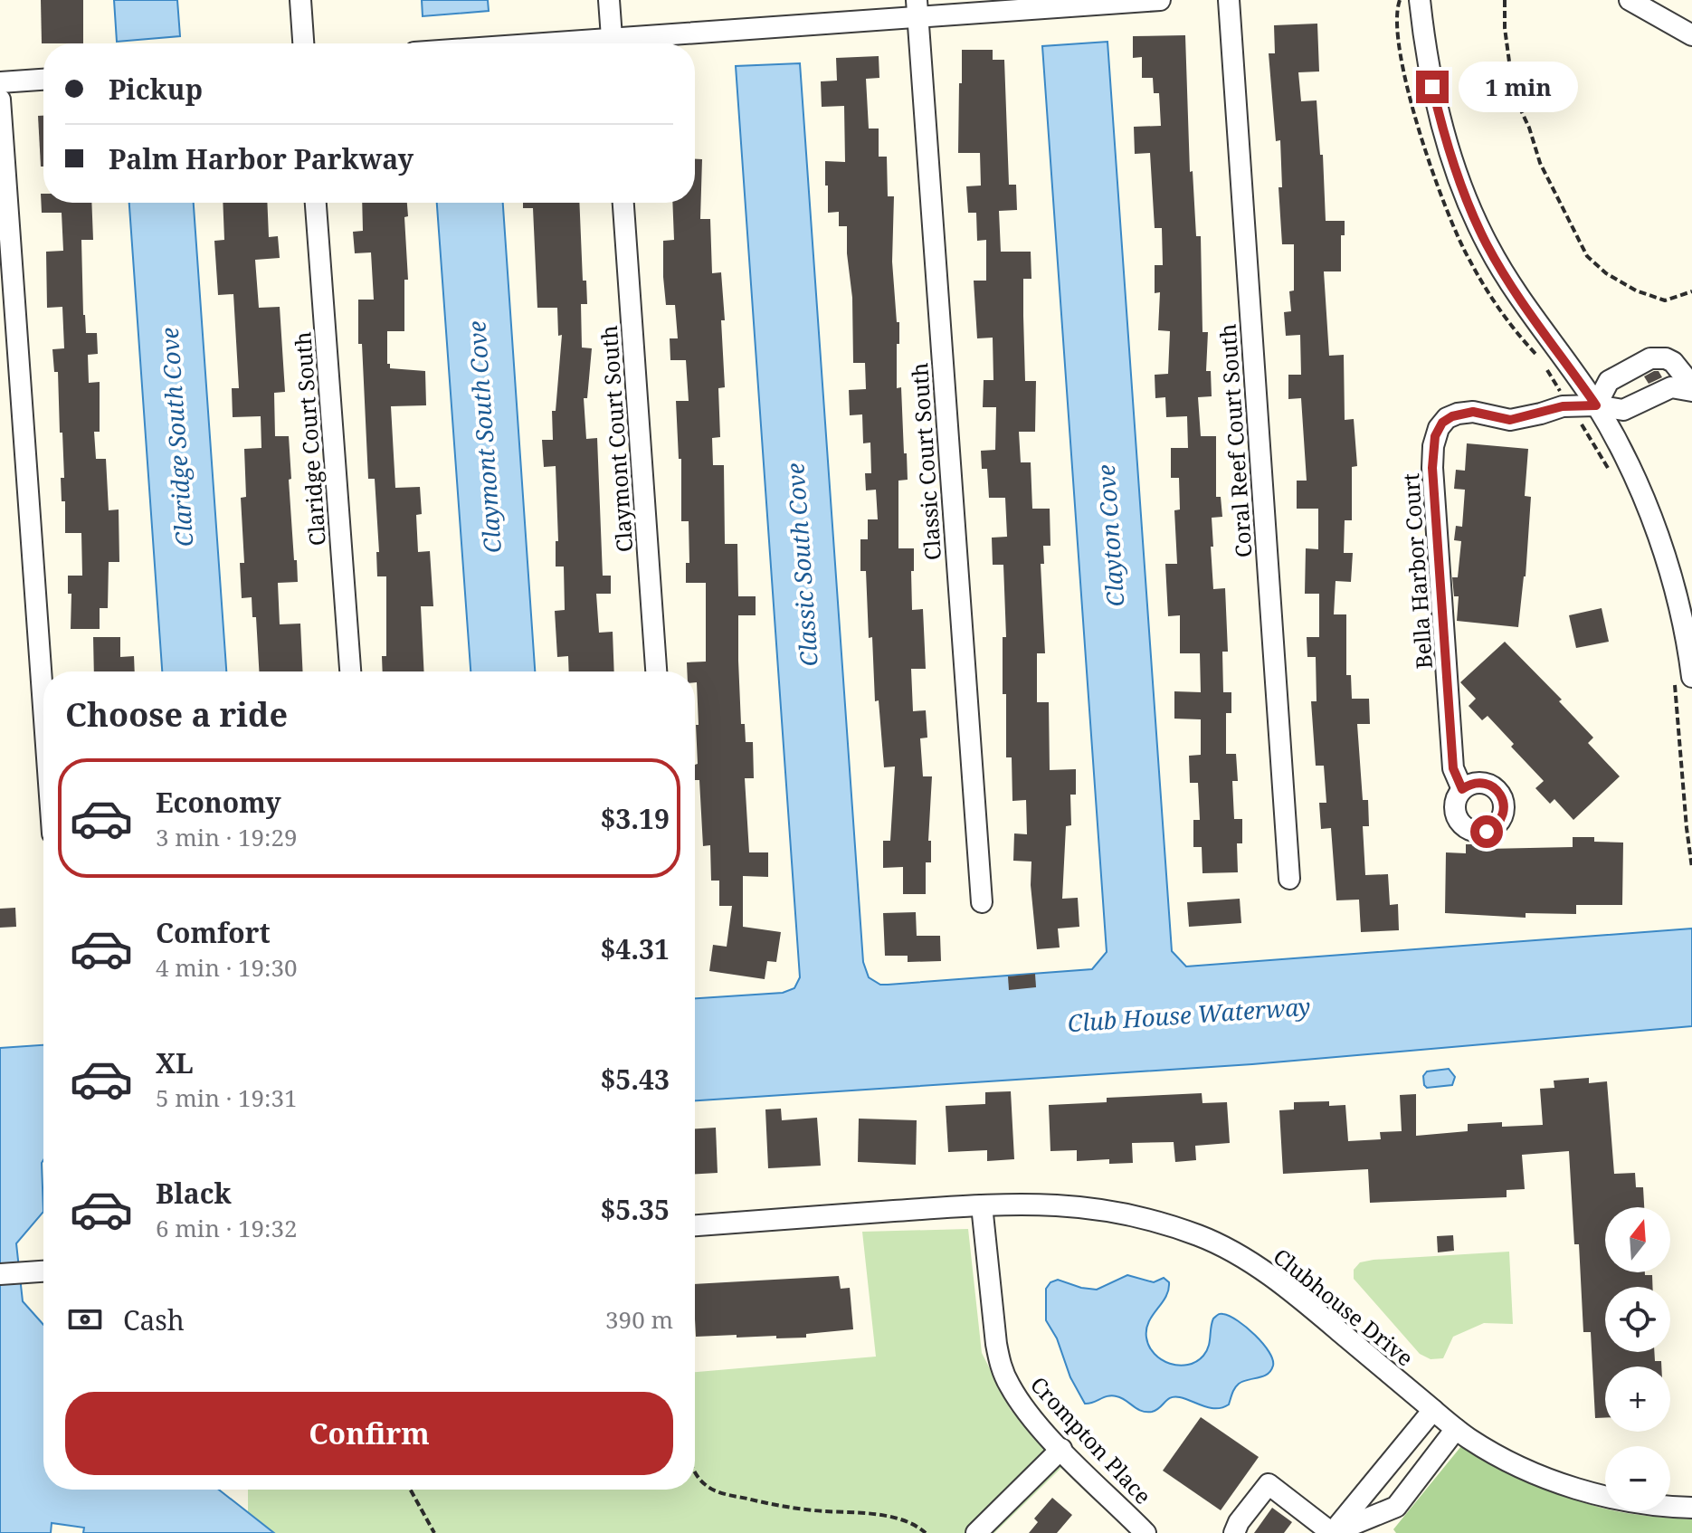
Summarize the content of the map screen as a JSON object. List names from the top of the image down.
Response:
{
  "streets": {
    "street": [
      "Claridge Court South",
      "Claymont Court South",
      "Coral Reef Court South",
      "Classic Court South",
      "Bella Harbor Court",
      "Clubhouse Drive",
      "Crompton Place"
    ]
  },
  "crossings": [
    ["Clubhouse Drive", "Crompton Place"]
  ],
  "water": [
    "Claridge South Cove",
    "Claymont South Cove",
    "Clayton Cove",
    "Classic South Cove",
    "Club House Waterway"
  ],
  "north": "top",
  "page": {
    "banner": ["Pickup", "Palm Harbor Parkway"],
    "bubble": "1 min",
    "heading": "Choose a ride",
    "list": [
      {
        "name": "Economy",
        "note": "3 min · 19:29",
        "value": "$3.19"
      },
      {
        "name": "Comfort",
        "note": "4 min · 19:30",
        "value": "$4.31"
      },
      {
        "name": "XL",
        "note": "5 min · 19:31",
        "value": "$5.43"
      },
      {
        "name": "Black",
        "note": "6 min · 19:32",
        "value": "$5.35"
      }
    ],
    "map_buttons": ["+", "−"],
    "pay": ["Cash", "390 m"],
    "buttons": "Confirm"
  }
}
